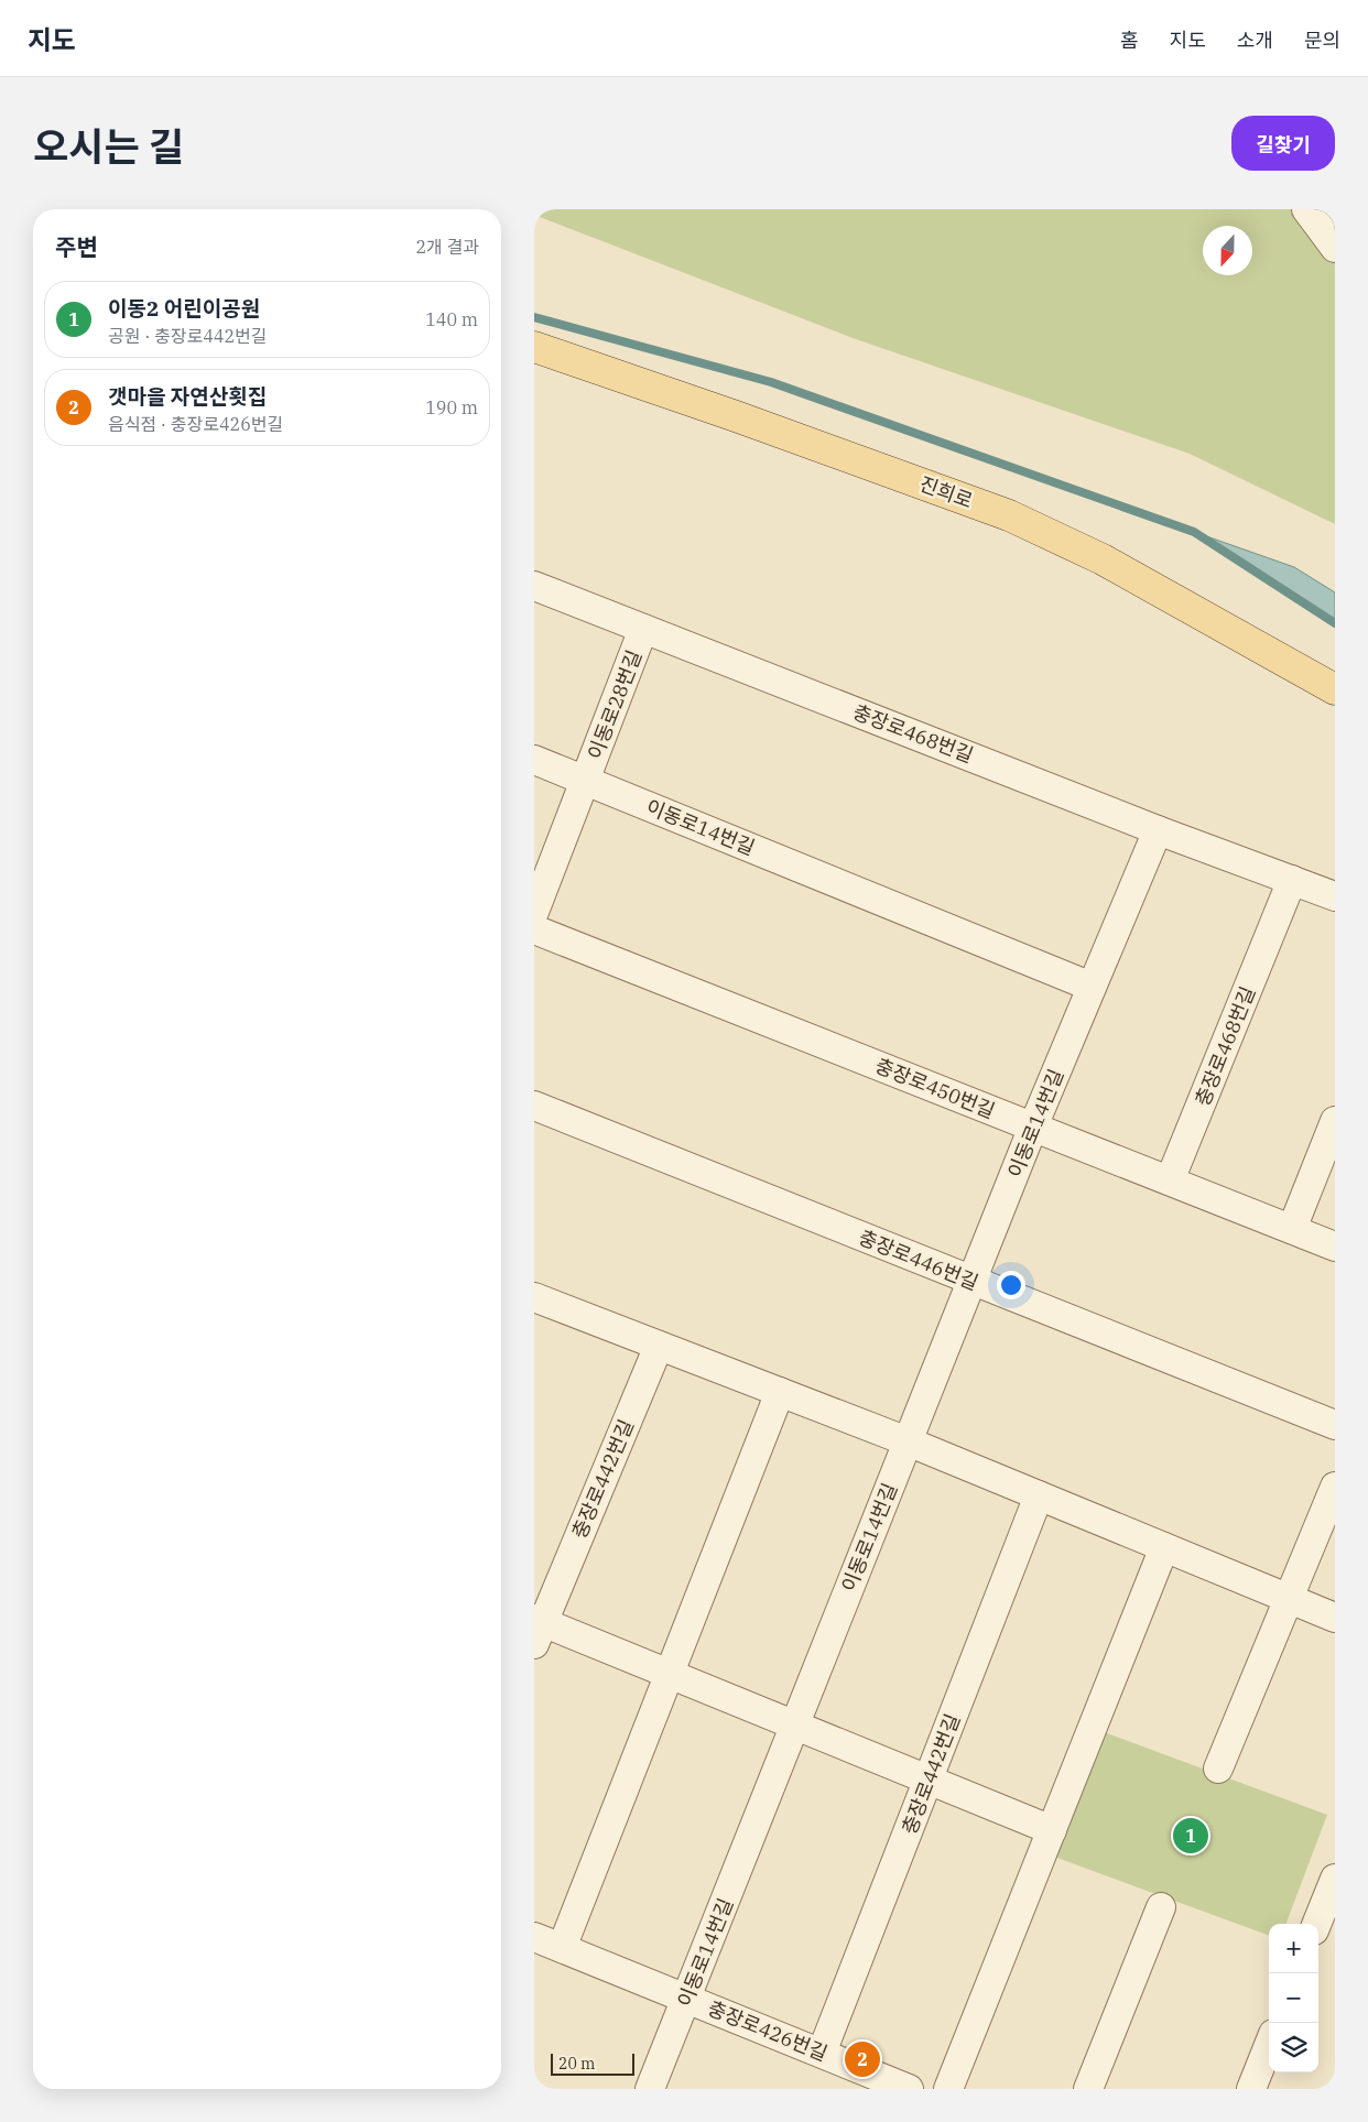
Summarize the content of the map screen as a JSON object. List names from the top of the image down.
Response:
{
  "streets": {
    "main road": ["진희로"],
    "street": [
      "이동로28번길",
      "충장로468번길",
      "이동로14번길",
      "충장로450번길",
      "충장로446번길",
      "충장로442번길",
      "충장로426번길"
    ]
  },
  "crossings": [
    ["이동로28번길", "충장로468번길"],
    ["이동로28번길", "이동로14번길"],
    ["충장로468번길", "이동로14번길"],
    ["충장로468번길", "충장로450번길"],
    ["이동로14번길", "충장로450번길"],
    ["이동로14번길", "충장로446번길"],
    ["이동로14번길", "충장로426번길"],
    ["충장로442번길", "충장로426번길"]
  ],
  "scale_bar": "20 m",
  "north": "bottom",
  "page": {
    "header": "지도",
    "nav": [
      "홈",
      "지도",
      "소개",
      "문의"
    ],
    "title": "오시는 길",
    "buttons": "길찾기",
    "heading": ["주변", "2개 결과"],
    "list": [
      {
        "mark": "1",
        "name": "이동2 어린이공원",
        "note": "공원 · 충장로442번길",
        "value": "140 m"
      },
      {
        "mark": "2",
        "name": "갯마을 자연산횟집",
        "note": "음식점 · 충장로426번길",
        "value": "190 m"
      }
    ],
    "pins": ["1", "2"],
    "map_buttons": ["+", "−"],
    "scale": "20 m"
  }
}
